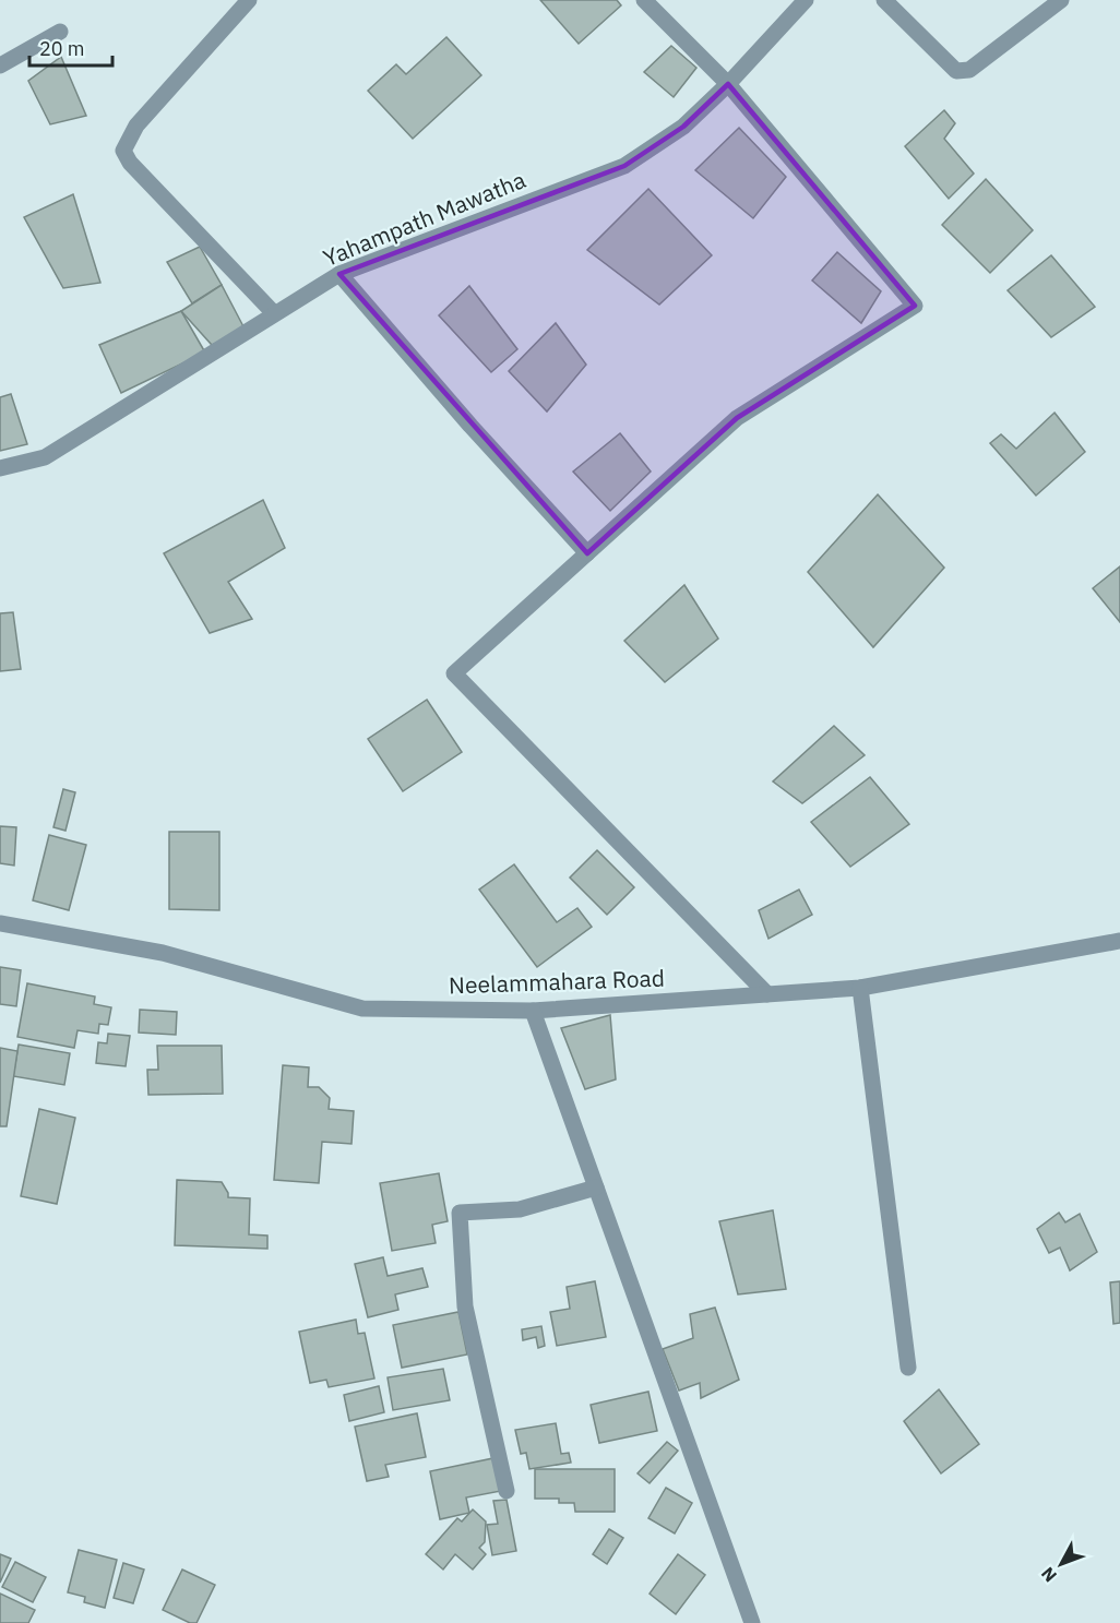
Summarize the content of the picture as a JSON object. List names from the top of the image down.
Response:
{
  "streets": {
    "street": ["Yahampath Mawatha", "Neelammahara Road"]
  },
  "scale_bar": "20 m",
  "north": "bottom left"
}
